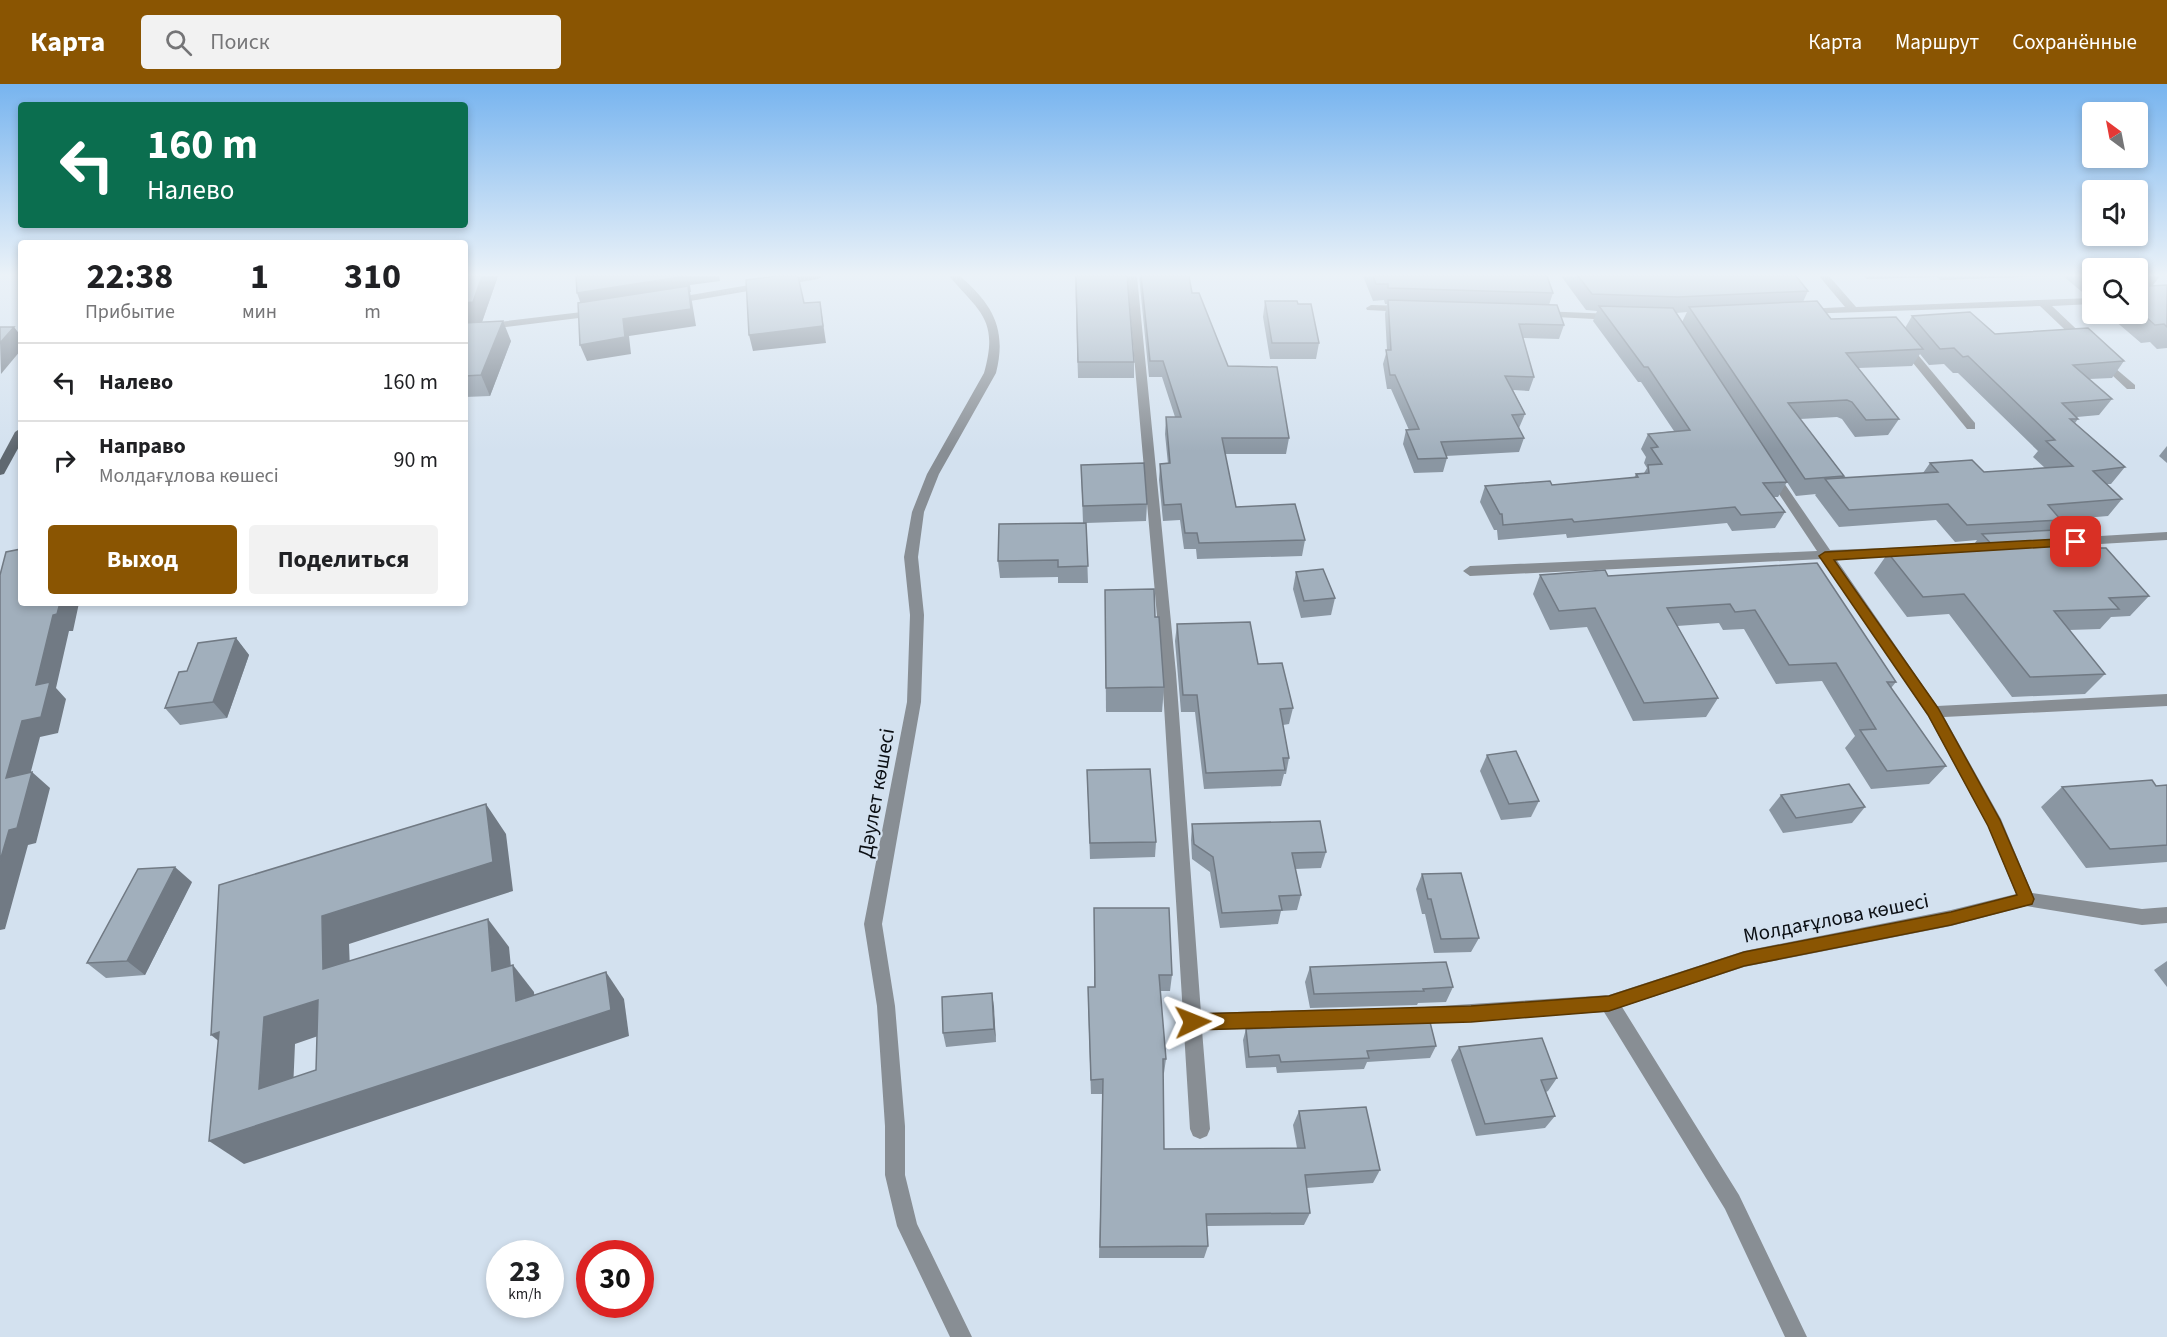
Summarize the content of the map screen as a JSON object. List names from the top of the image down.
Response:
{
  "streets": {
    "street": ["Дәулет көшесі", "Молдағұлова көшесі"]
  },
  "north": "top left",
  "page": {
    "header": "Карта",
    "search": "Поиск",
    "nav": ["Карта", "Маршрут", "Сохранённые"],
    "turn": ["160 m", "Налево"],
    "eta": [
      "22:38",
      "Прибытие",
      "1",
      "мин",
      "310",
      "m"
    ],
    "list": [
      {
        "name": "Налево",
        "value": "160 m"
      },
      {
        "name": "Направо",
        "note": "Молдағұлова көшесі",
        "value": "90 m"
      }
    ],
    "buttons": ["Выход", "Поделиться"],
    "speed": "23 km/h",
    "limit": "30"
  }
}
